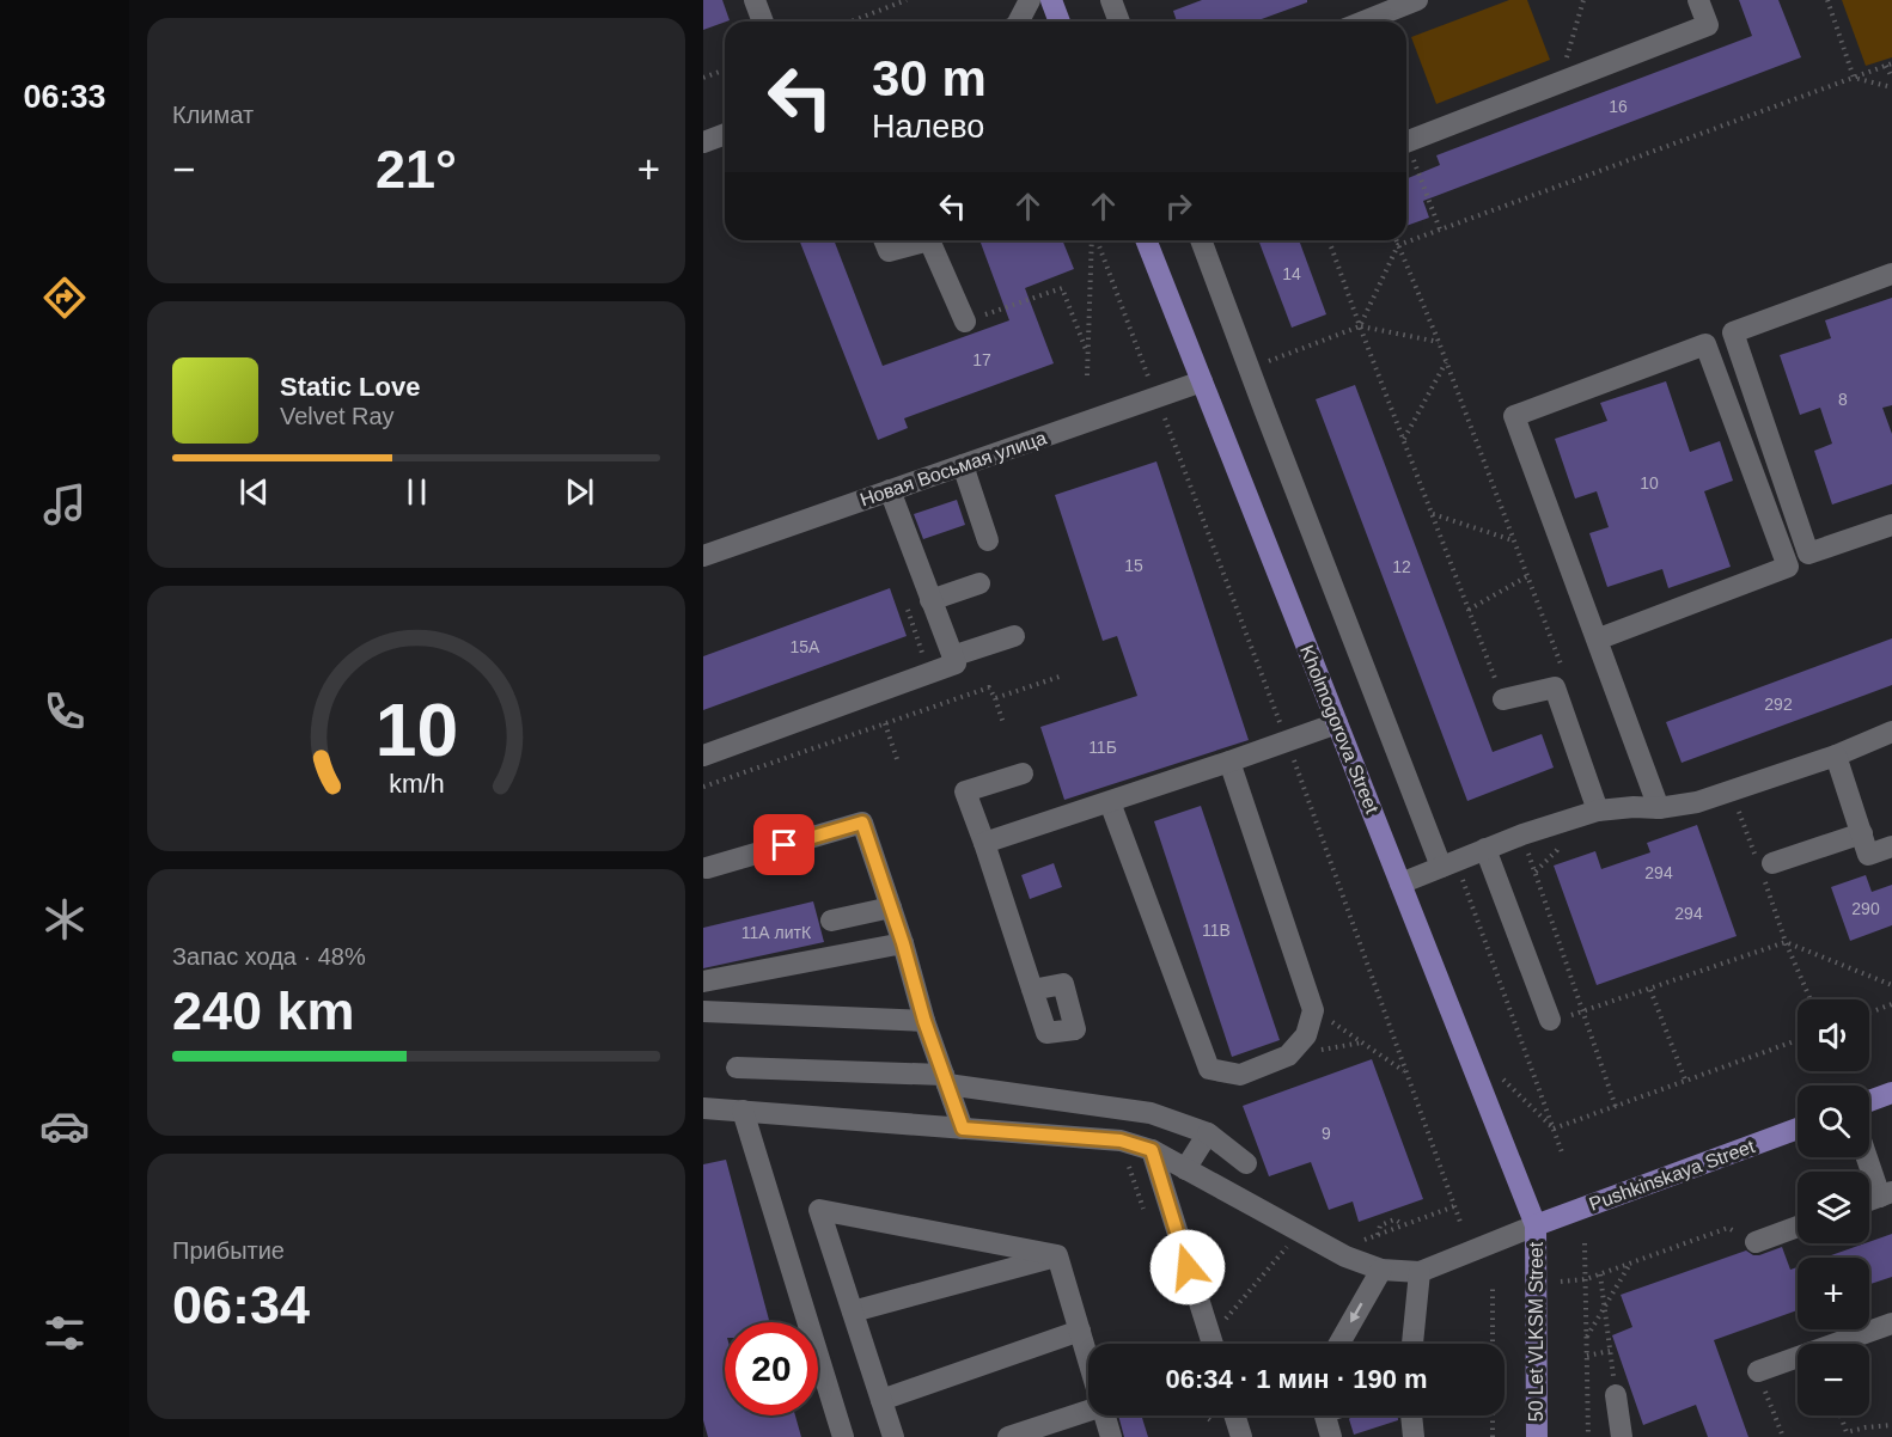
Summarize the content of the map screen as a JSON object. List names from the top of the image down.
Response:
{
  "streets": {
    "main road": ["Kholmogorova Street", "Pushkinskaya Street", "50 Let VLKSM Street"],
    "street": ["Новая Восьмая улица"]
  },
  "crossings": [
    ["Новая Восьмая улица", "Kholmogorova Street"],
    ["Kholmogorova Street", "Pushkinskaya Street"],
    ["Kholmogorova Street", "50 Let VLKSM Street"],
    ["Pushkinskaya Street", "50 Let VLKSM Street"]
  ],
  "house_numbers": [
    "16",
    "14",
    "17",
    "8",
    "10",
    "15",
    "12",
    "15А",
    "292",
    "11Б",
    "294",
    "290",
    "294",
    "11В",
    "11А литК",
    "9"
  ],
  "page": {
    "tabs": "06:33",
    "tile": [
      "Климат",
      ["Запас хода · 48%", "240 km"],
      ["Прибытие", "06:34"]
    ],
    "turn": ["30 m", "Налево"],
    "heat": ["−", "21°", "+"],
    "song": ["Static Love", "Velvet Ray"],
    "map_buttons": ["+", "−"],
    "limit": "20",
    "trip": "06:34 · 1 мин · 190 m",
    "gauge": ["10", "km/h"]
  }
}
